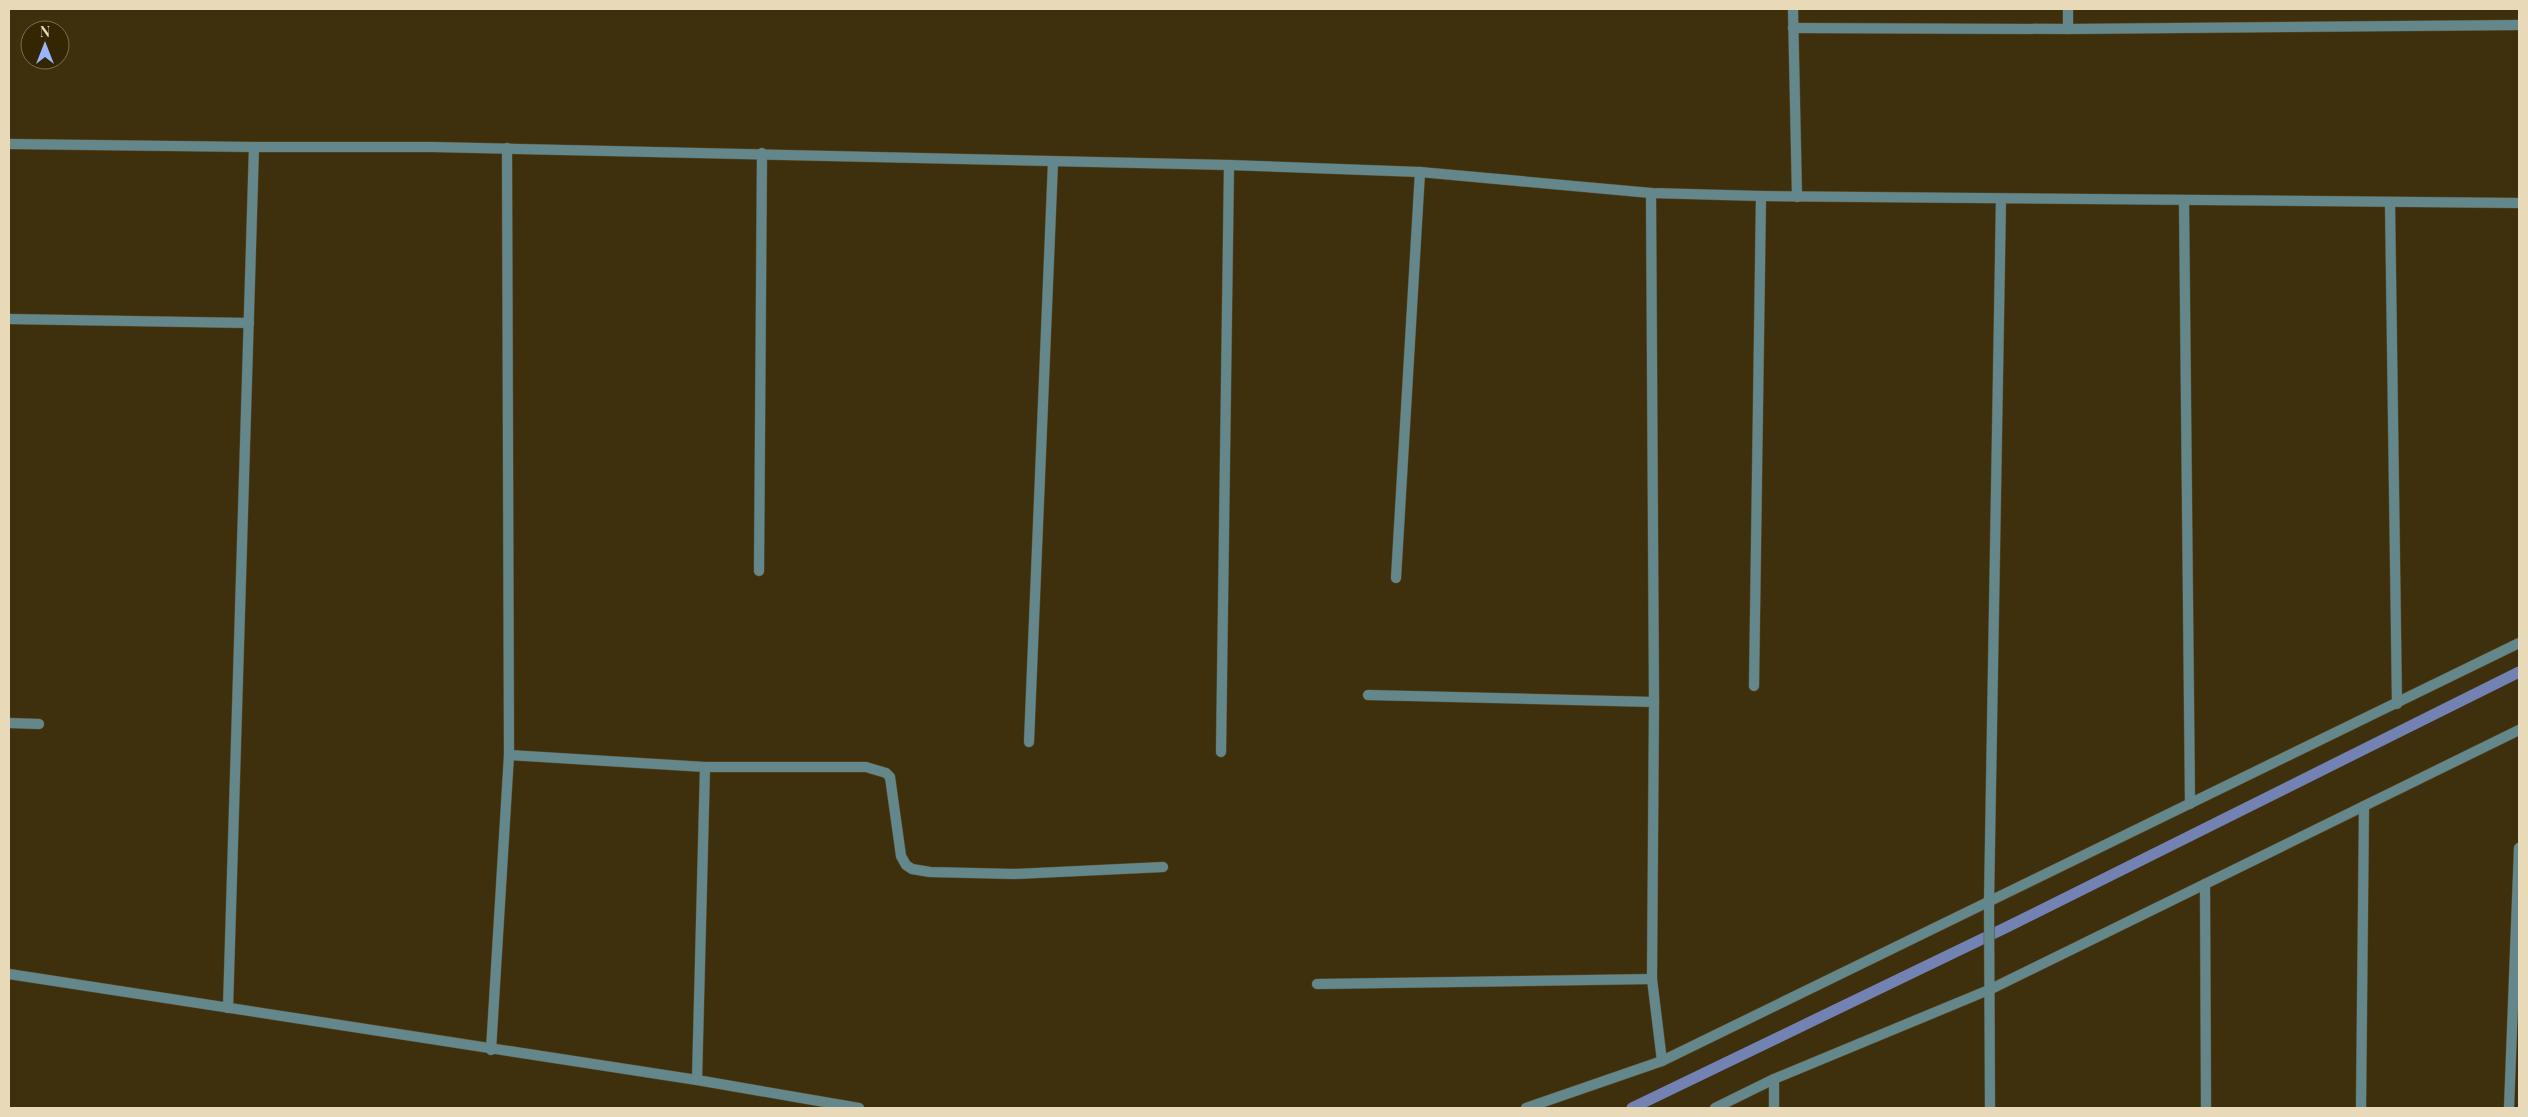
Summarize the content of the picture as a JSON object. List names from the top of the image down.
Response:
{
  "north": "top"
}
